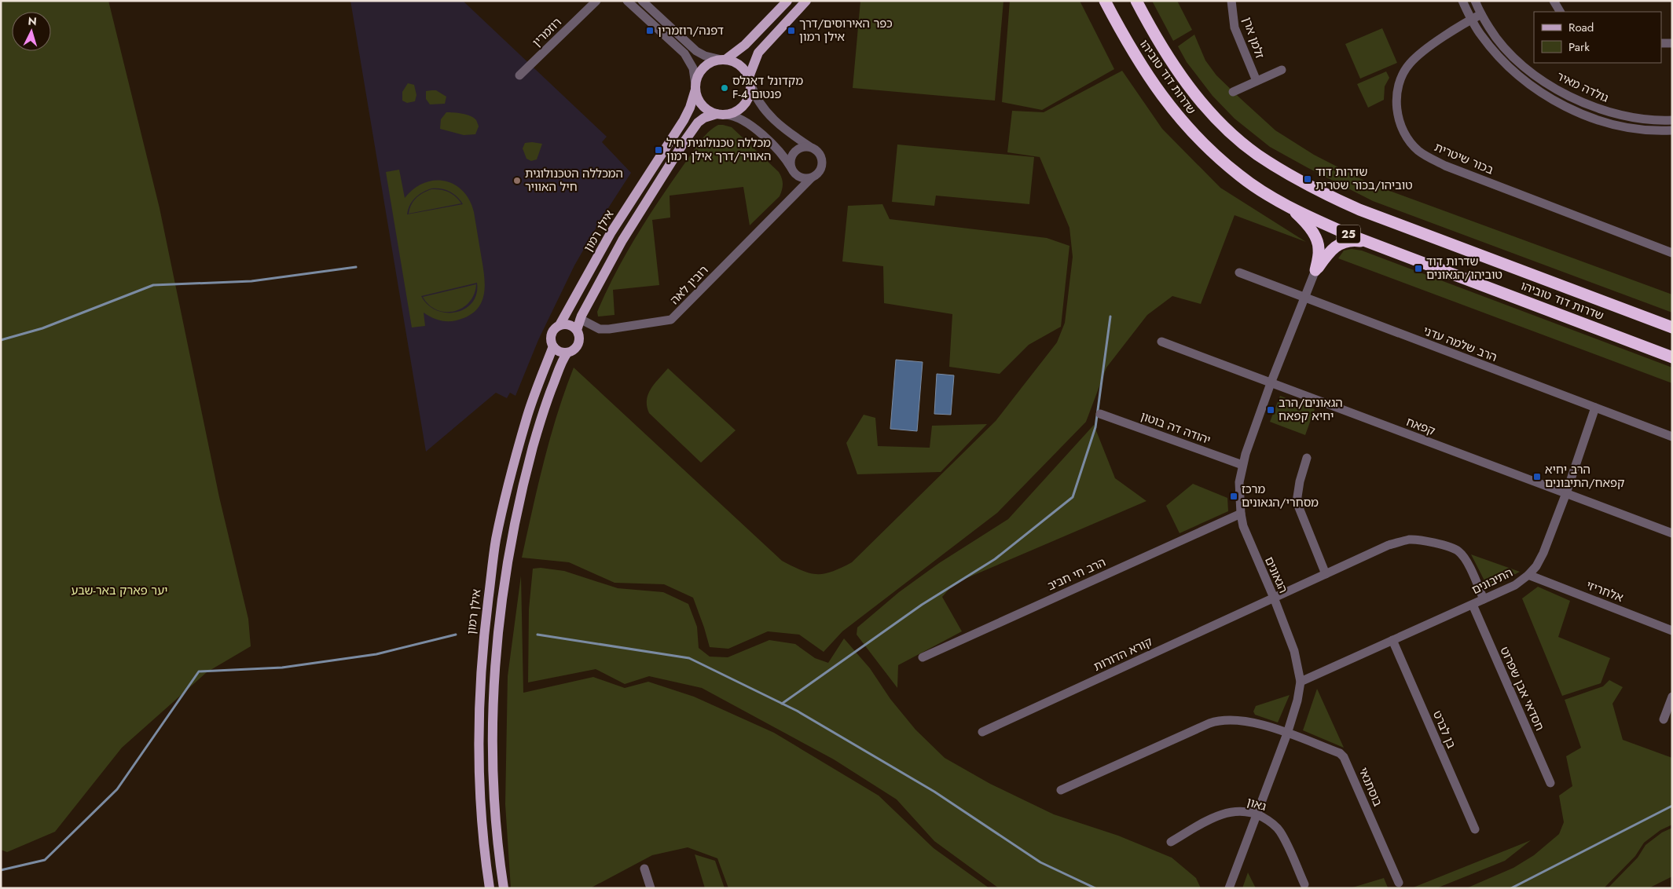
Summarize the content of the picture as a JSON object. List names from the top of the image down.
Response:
{
  "streets": {
    "highway": ["שדרות דוד טוביהו", "25"],
    "main road": ["אילן רמון"],
    "street": [
      "רוזמרין",
      "זלמן ארן",
      "גולדה מאיר",
      "בכור שיטרית",
      "רובין לאה",
      "הרב שלמה עדני",
      "קפאח",
      "יהודה דה בוטון",
      "הרב חי חביב",
      "הגאונים",
      "התיבונים",
      "אלחריזי",
      "קורא הדורות",
      "חסדאי אבן שפרוט",
      "בן לברט",
      "בוסתנאי",
      "גאון"
    ]
  },
  "crossings": [
    ["גולדה מאיר", "בכור שיטרית"],
    ["הרב שלמה עדני", "הגאונים"],
    ["הרב שלמה עדני", "התיבונים"],
    ["קפאח", "הגאונים"],
    ["קפאח", "התיבונים"],
    ["יהודה דה בוטון", "הגאונים"],
    ["הרב חי חביב", "הגאונים"],
    ["הגאונים", "התיבונים"],
    ["הגאונים", "קורא הדורות"],
    ["הגאונים", "בוסתנאי"],
    ["הגאונים", "גאון"],
    ["התיבונים", "אלחריזי"],
    ["התיבונים", "קורא הדורות"],
    ["התיבונים", "חסדאי אבן שפרוט"],
    ["התיבונים", "בן לברט"]
  ],
  "parks": ["יער פארק באר-שבע"],
  "places": {
    "transit": [
      "דפנה/רוזמרין",
      "כפר האירוסים/דרך אילן רמון",
      "מכללה טכנולוגית חיל האוויר/דרך אילן רמון",
      "שדרות דוד טוביהו/בכור שטרית",
      "שדרות דוד טוביהו/הגאונים",
      "הגאונים/הרב יחיא קפאח",
      "הרב יחיא קפאח/התיבונים",
      "מרכז מסחרי/הגאונים"
    ],
    "other": ["מקדונל דאגלס F-4 פנטום", "המכללה הטכנולוגית חיל האוויר"]
  },
  "legend": ["Road", "Park"],
  "north": "top"
}
